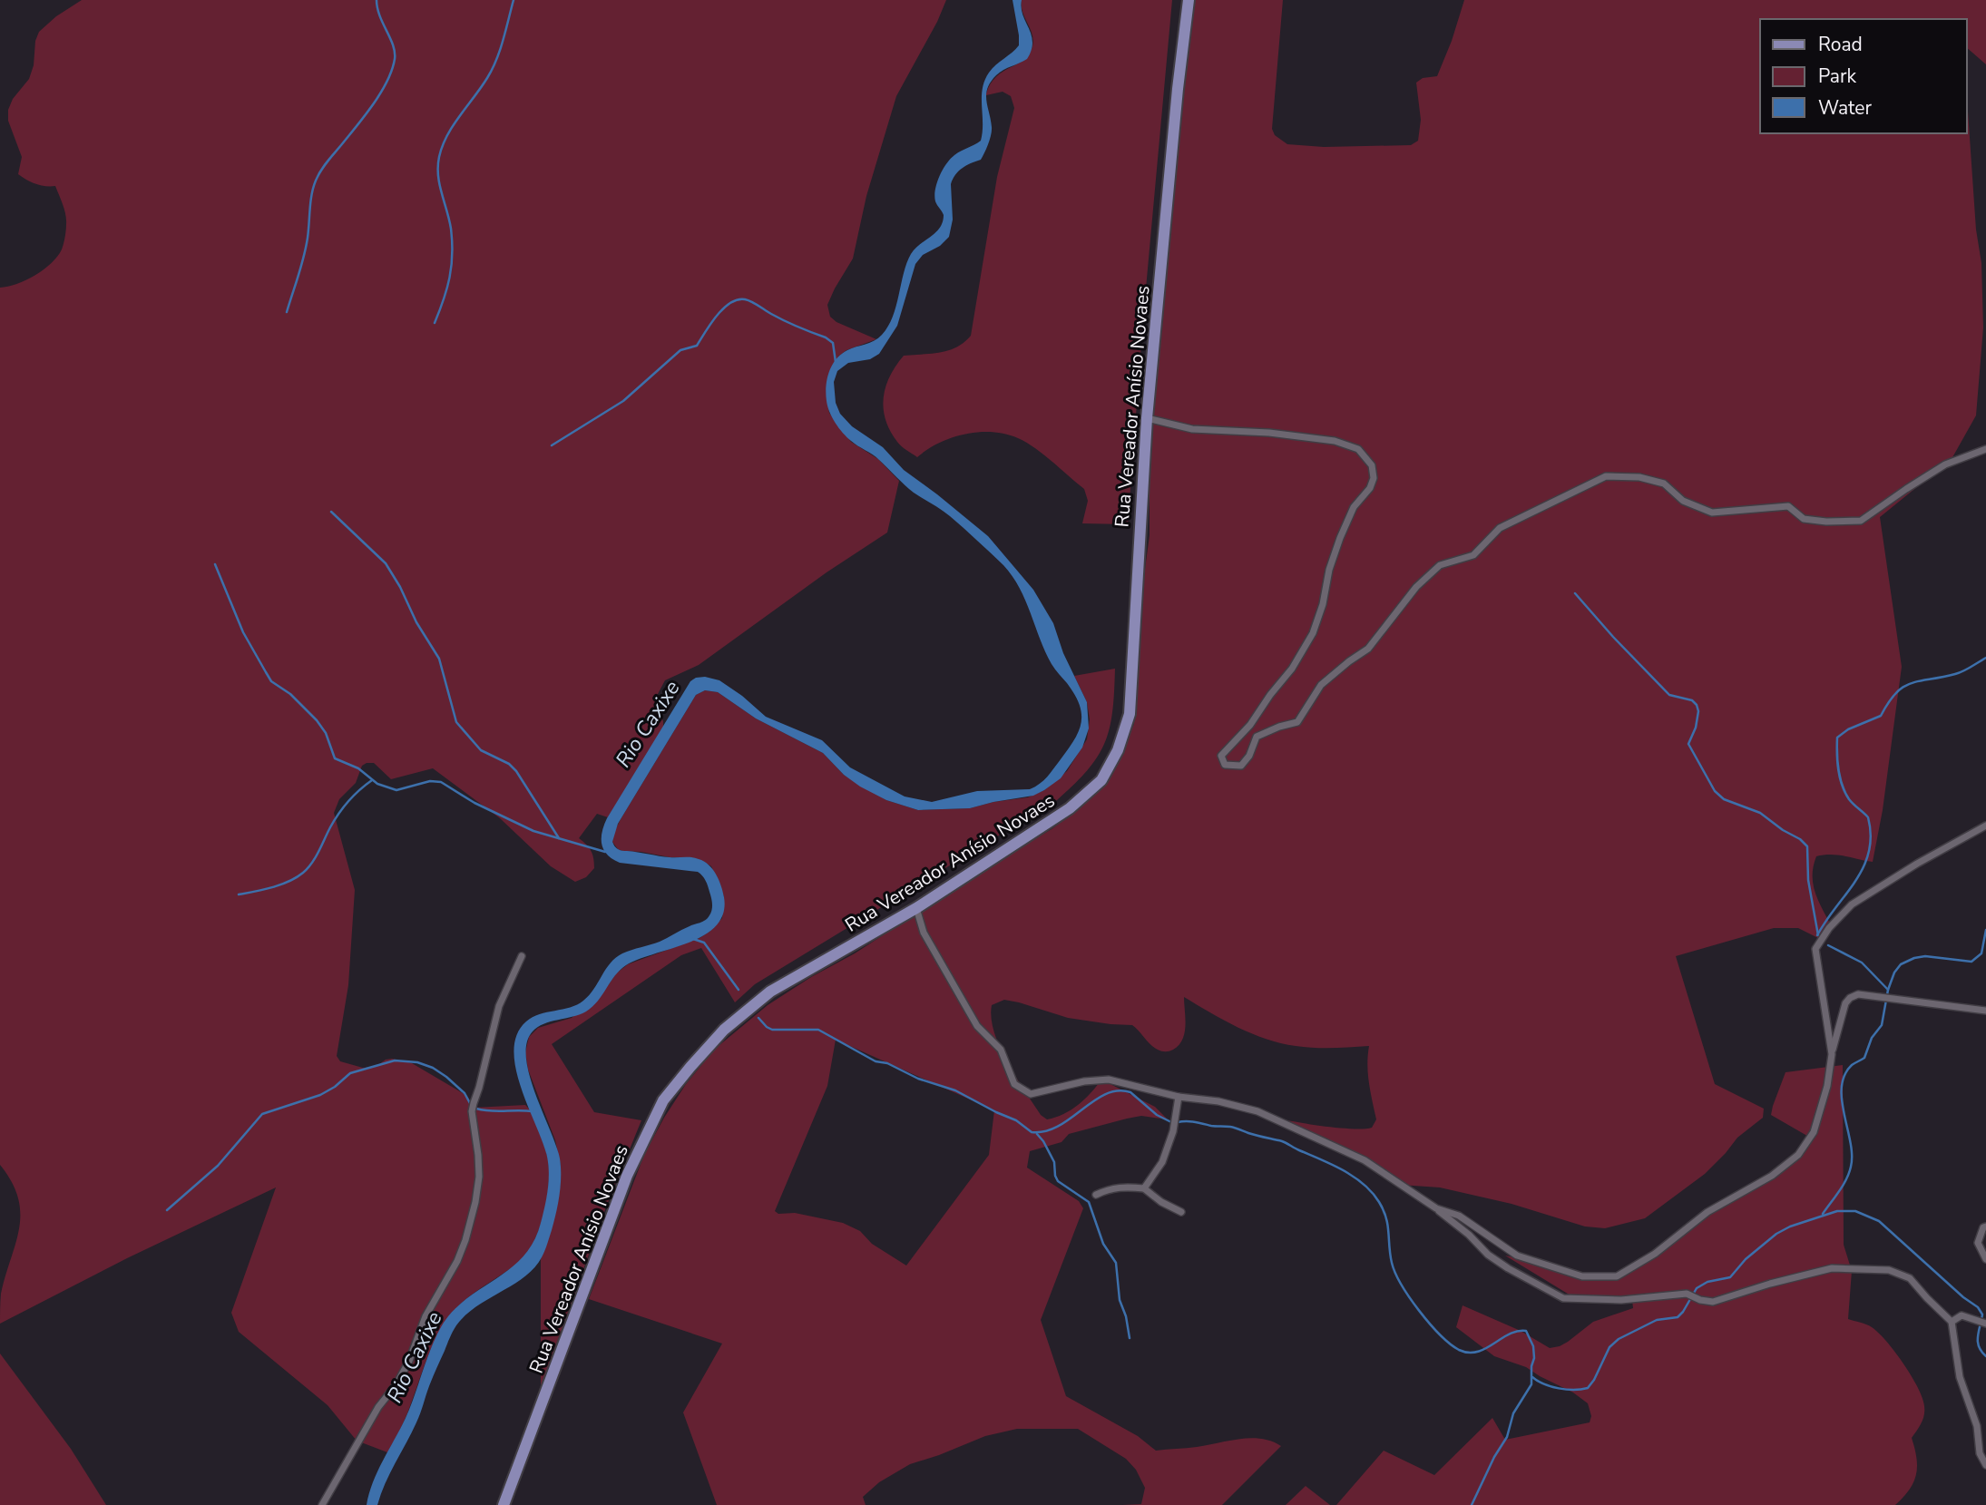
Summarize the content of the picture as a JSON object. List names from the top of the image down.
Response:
{
  "streets": {
    "main road": ["Rua Vereador Anísio Novaes"]
  },
  "water": ["Rio Caxixe"],
  "legend": ["Road", "Park", "Water"]
}
